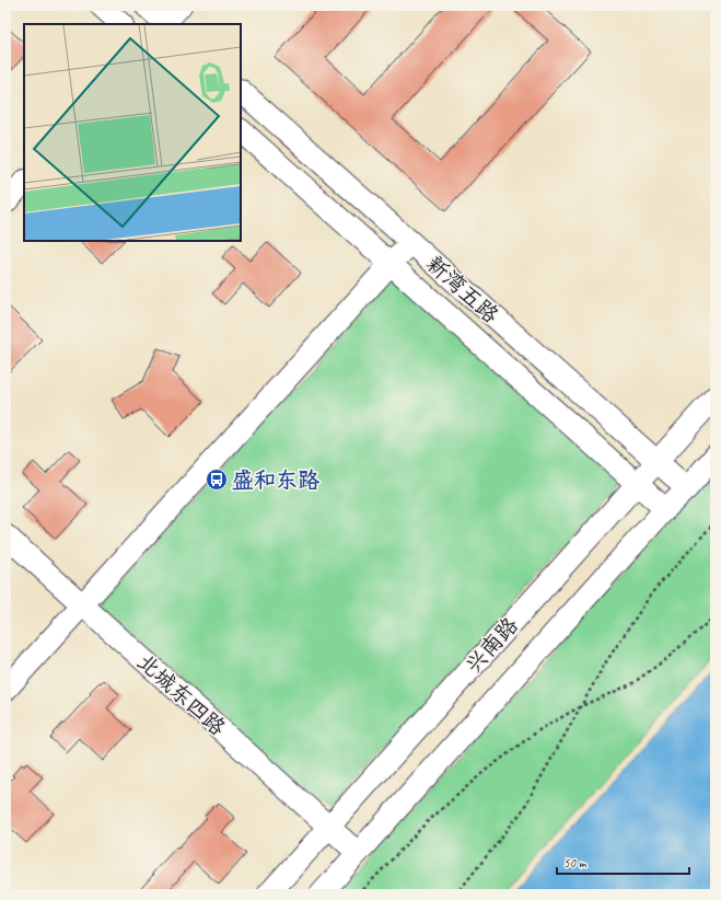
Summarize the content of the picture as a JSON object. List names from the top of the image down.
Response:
{
  "streets": {
    "street": ["新湾五路", "兴南路", "北城东四路"]
  },
  "crossings": [
    ["新湾五路", "兴南路"],
    ["兴南路", "北城东四路"]
  ],
  "places": {
    "bus stop": ["盛和东路"]
  },
  "scale_bar": "50 m"
}
